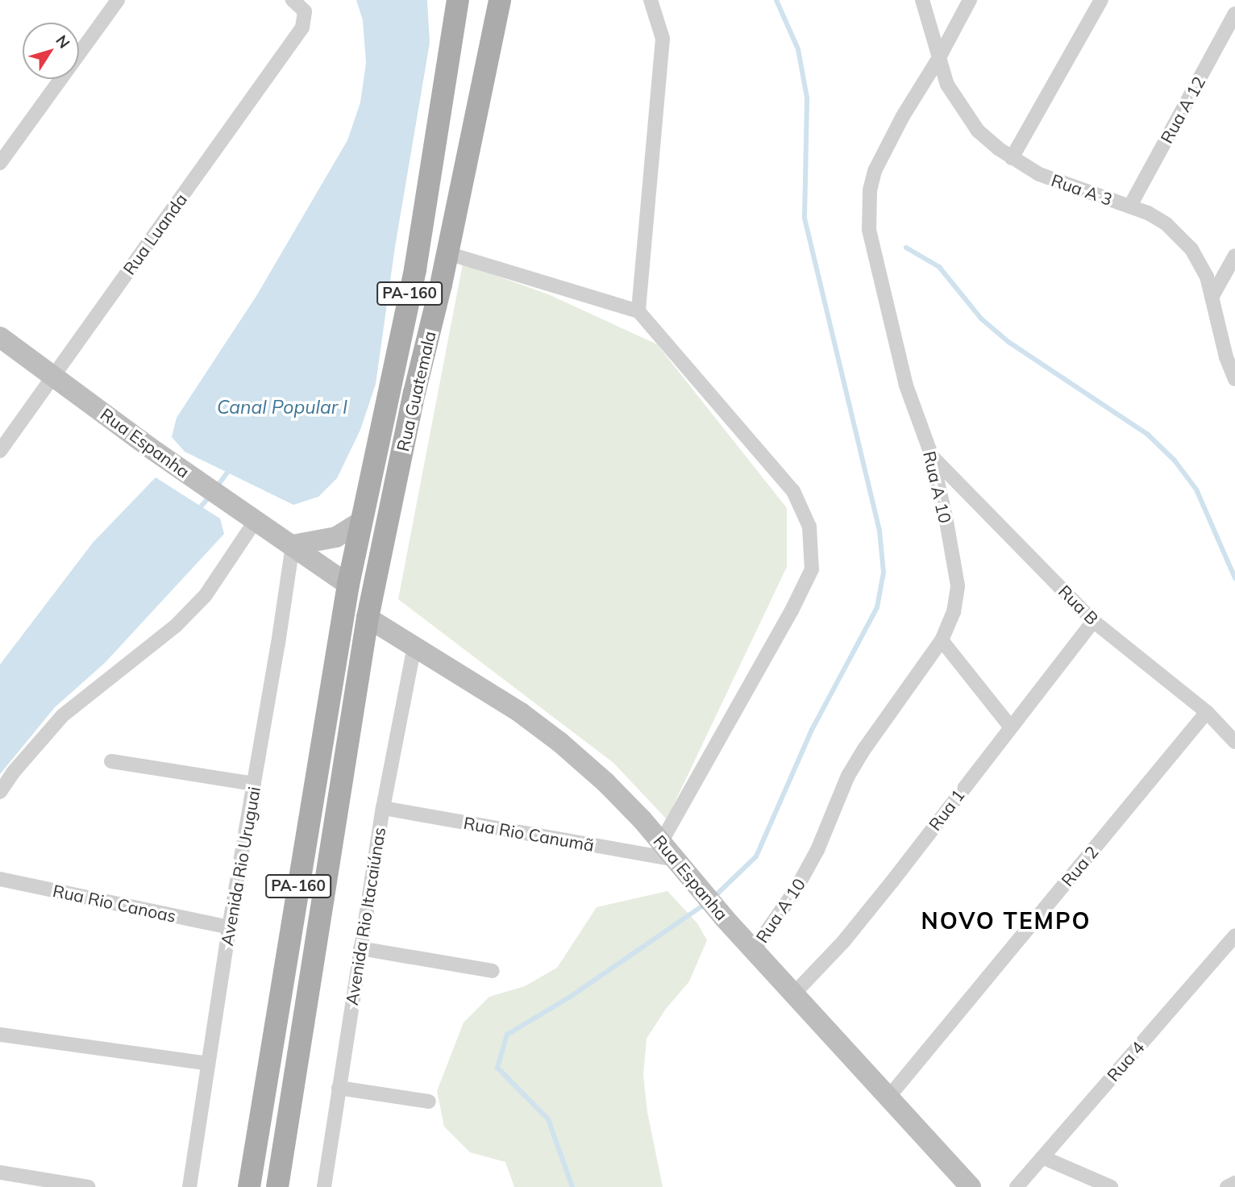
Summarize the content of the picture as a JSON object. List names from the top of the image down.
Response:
{
  "streets": {
    "main road": ["PA-160", "Rua Guatemala"],
    "street": [
      "Rua A 12",
      "Rua A 3",
      "Rua Luanda",
      "Rua Espanha",
      "Rua A 10",
      "Rua B",
      "Rua 1",
      "Rua Rio Canumã",
      "Avenida Rio Uruguai",
      "Rua 2",
      "Rua Rio Canoas",
      "Avenida Rio Itacaiúnas",
      "Rua 4"
    ]
  },
  "crossings": [
    ["Rua A 12", "Rua A 3"],
    ["Rua A 3", "Rua A 10"],
    ["Rua Luanda", "Rua Espanha"],
    ["PA-160", "Rua Guatemala"],
    ["PA-160", "Rua Espanha"],
    ["Rua Guatemala", "Rua Espanha"],
    ["Rua Espanha", "Rua A 10"],
    ["Rua Espanha", "Rua 1"],
    ["Rua Espanha", "Rua Rio Canumã"],
    ["Rua Espanha", "Avenida Rio Uruguai"],
    ["Rua Espanha", "Rua 2"],
    ["Rua Espanha", "Avenida Rio Itacaiúnas"],
    ["Rua A 10", "Rua B"],
    ["Rua B", "Rua 1"],
    ["Rua B", "Rua 2"],
    ["Rua Rio Canumã", "Avenida Rio Itacaiúnas"],
    ["Avenida Rio Uruguai", "Rua Rio Canoas"]
  ],
  "districts": ["NOVO TEMPO"],
  "water": ["Canal Popular I"],
  "north": "top right"
}
